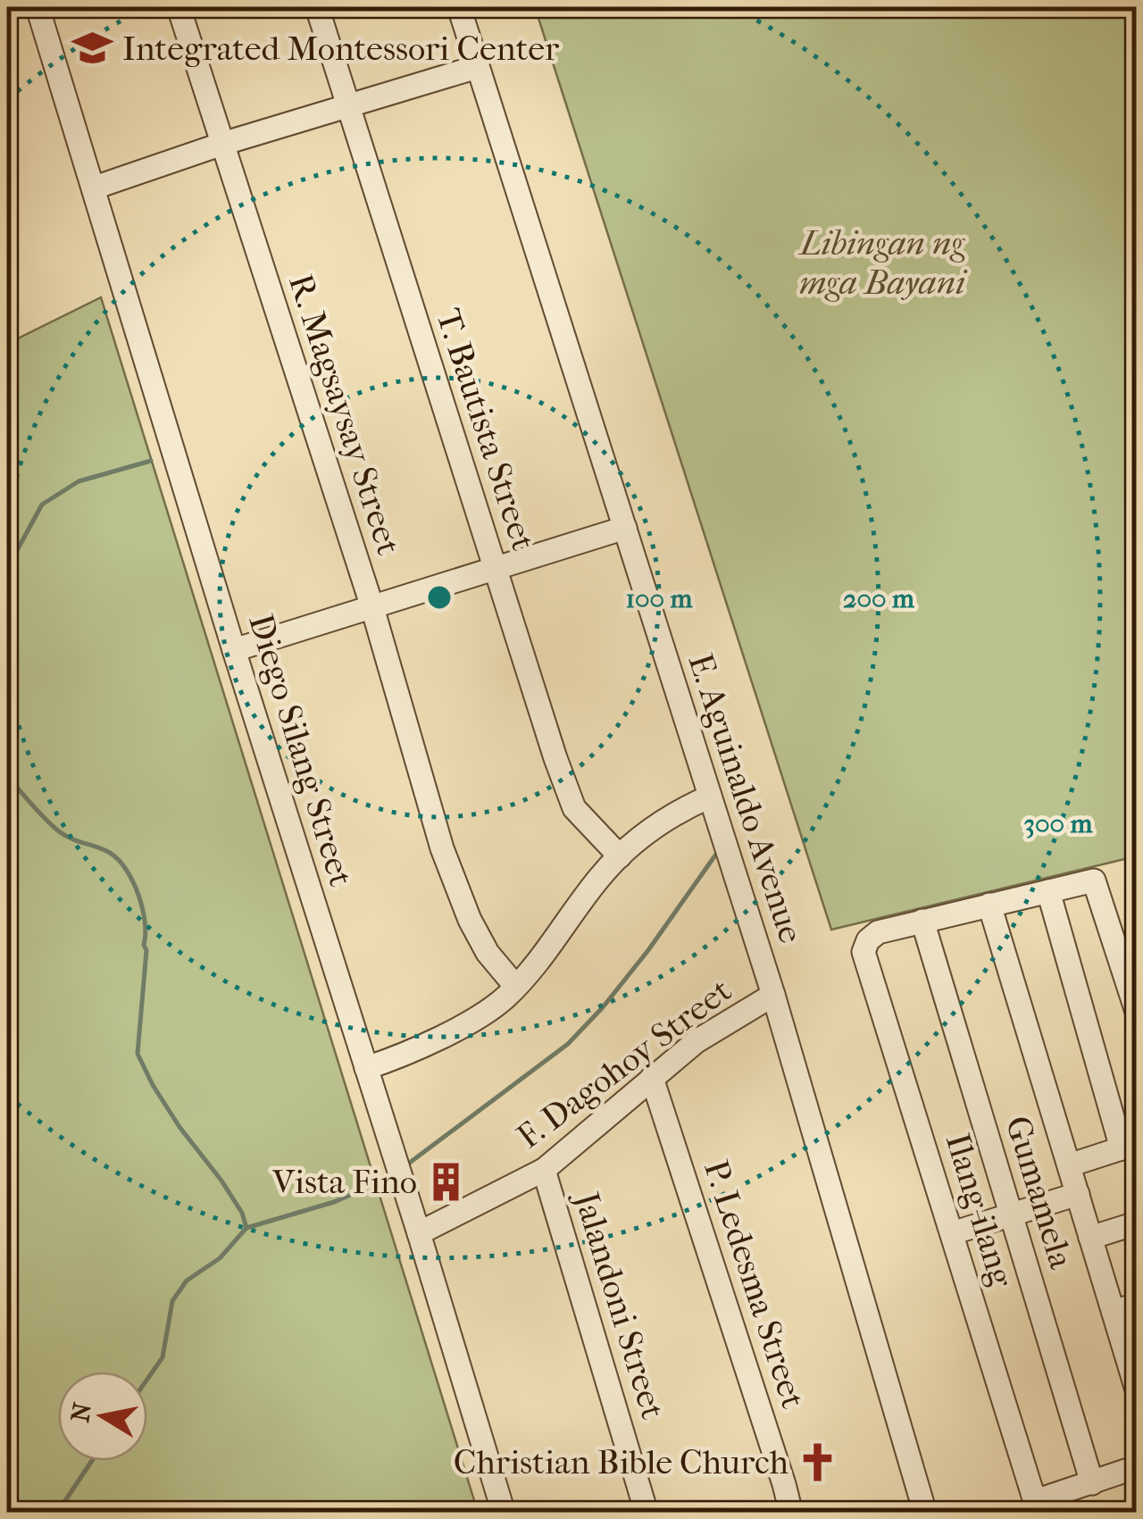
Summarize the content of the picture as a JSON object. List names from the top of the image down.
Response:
{
  "streets": {
    "street": [
      "R. Magsaysay Street",
      "T. Bautista Street",
      "Diego Silang Street",
      "E. Aguinaldo Avenue",
      "F. Dagohoy Street",
      "Gumamela",
      "Ilang-ilang",
      "P. Ledesma Street",
      "Jalandoni Street"
    ]
  },
  "crossings": [
    ["Diego Silang Street", "F. Dagohoy Street"],
    ["E. Aguinaldo Avenue", "F. Dagohoy Street"],
    ["F. Dagohoy Street", "P. Ledesma Street"],
    ["F. Dagohoy Street", "Jalandoni Street"],
    ["Gumamela", "Ilang-ilang"]
  ],
  "parks": ["Libingan ng mga Bayani"],
  "places": {
    "school or university": ["Integrated Montessori Center"],
    "building": ["Vista Fino"],
    "church": ["Christian Bible Church"]
  },
  "north": "left",
  "rings": ["100 m", "200 m", "300 m"]
}
